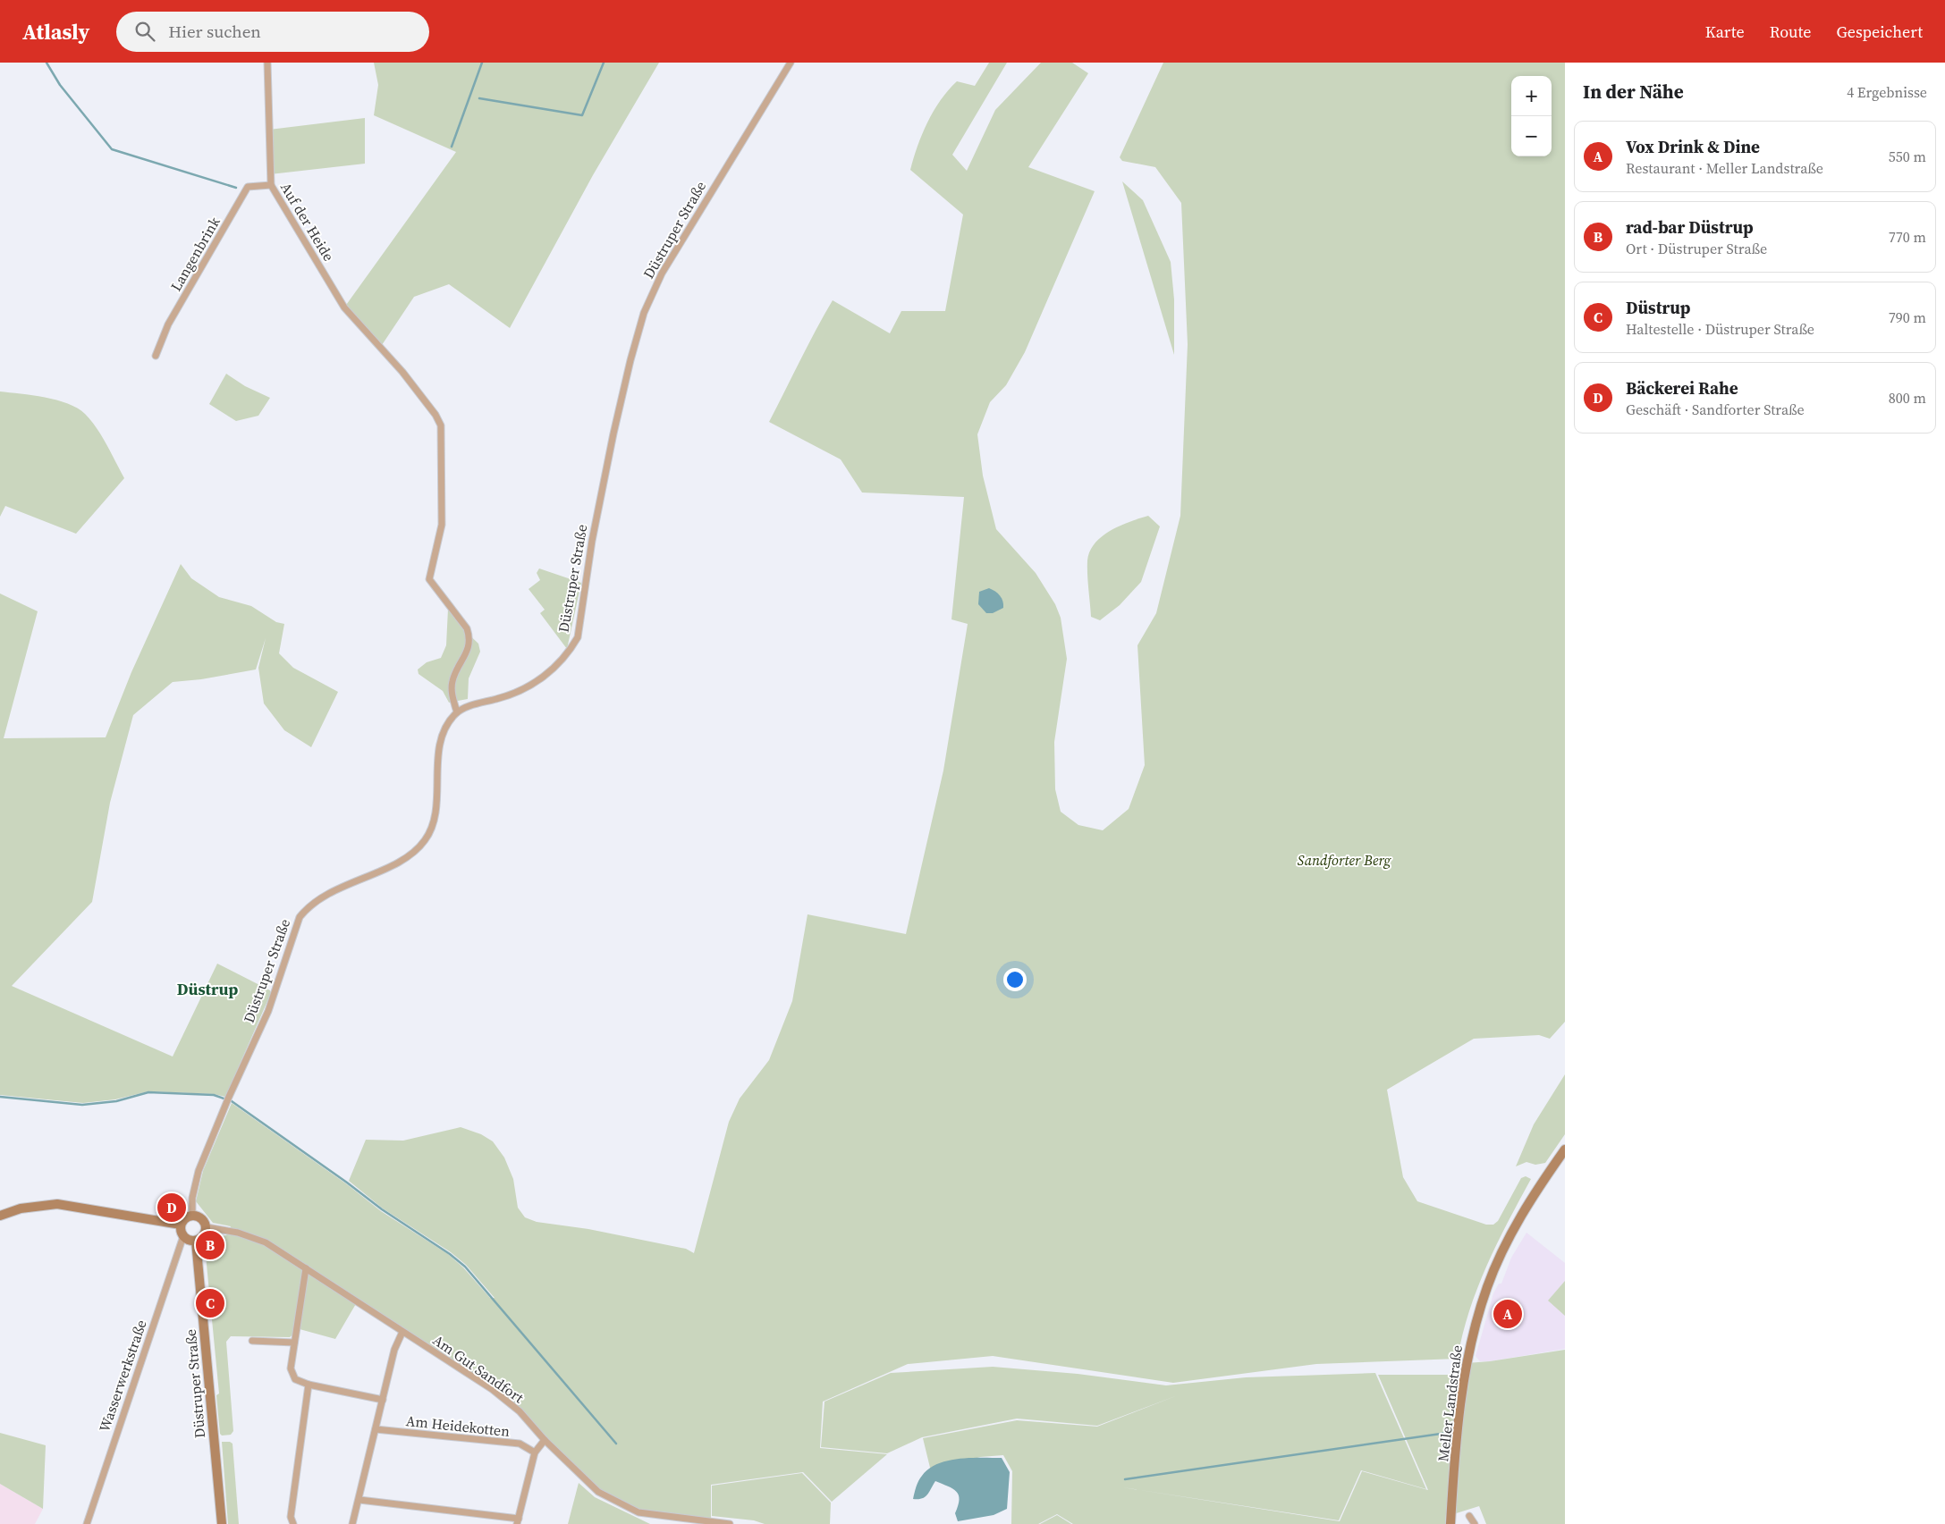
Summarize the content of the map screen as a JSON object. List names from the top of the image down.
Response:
{
  "streets": {
    "street": [
      "Auf der Heide",
      "Düstruper Straße",
      "Langenbrink",
      "Am Gut Sandfort",
      "Wasserwerkstraße",
      "Meller Landstraße",
      "Am Heidekotten"
    ]
  },
  "crossings": [
    ["Auf der Heide", "Düstruper Straße"],
    ["Auf der Heide", "Langenbrink"],
    ["Düstruper Straße", "Am Gut Sandfort"],
    ["Düstruper Straße", "Wasserwerkstraße"],
    ["Am Gut Sandfort", "Wasserwerkstraße"]
  ],
  "districts": ["Düstrup"],
  "parks": ["Sandforter Berg"],
  "page": {
    "header": "Atlasly",
    "search": "Hier suchen",
    "nav": ["Karte", "Route", "Gespeichert"],
    "heading": ["In der Nähe", "4 Ergebnisse"],
    "map_buttons": ["+", "−"],
    "list": [
      {
        "mark": "A",
        "name": "Vox Drink & Dine",
        "note": "Restaurant · Meller Landstraße",
        "value": "550 m"
      },
      {
        "mark": "B",
        "name": "rad-bar Düstrup",
        "note": "Ort · Düstruper Straße",
        "value": "770 m"
      },
      {
        "mark": "C",
        "name": "Düstrup",
        "note": "Haltestelle · Düstruper Straße",
        "value": "790 m"
      },
      {
        "mark": "D",
        "name": "Bäckerei Rahe",
        "note": "Geschäft · Sandforter Straße",
        "value": "800 m"
      }
    ],
    "pins": [
      "D",
      "B",
      "C",
      "A"
    ]
  }
}
